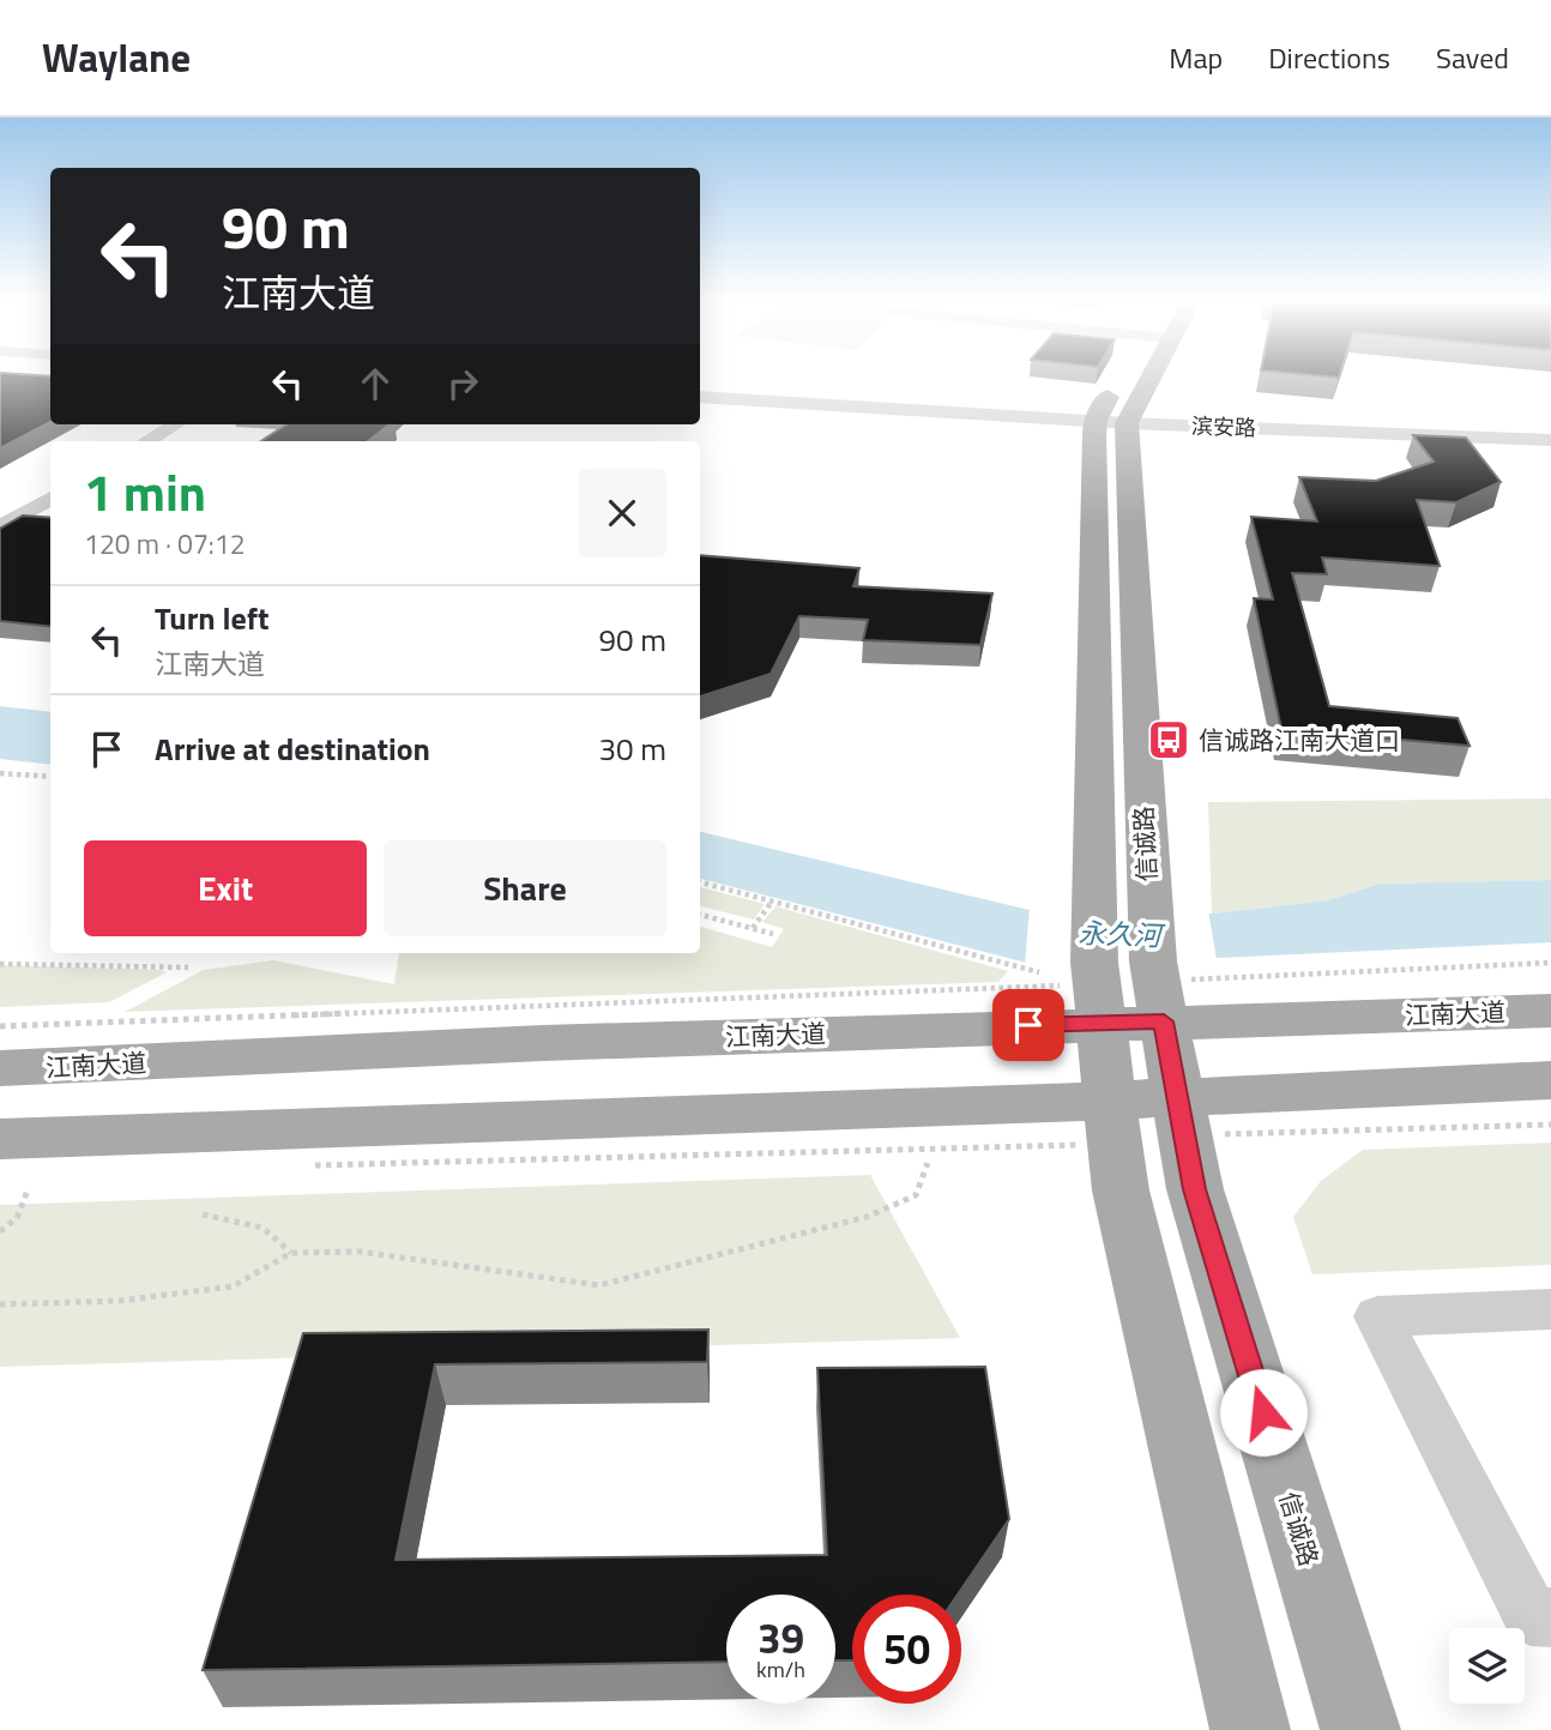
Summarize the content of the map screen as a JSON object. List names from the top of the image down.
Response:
{
  "streets": {
    "main road": ["信诚路", "江南大道"],
    "street": ["滨安路"]
  },
  "crossings": [
    ["滨安路", "信诚路"],
    ["信诚路", "江南大道"]
  ],
  "water": ["永久河"],
  "places": {
    "bus stop": ["信诚路江南大道口"]
  },
  "page": {
    "header": "Waylane",
    "nav": ["Map", "Directions", "Saved"],
    "turn": ["90 m", "江南大道"],
    "heading": ["1 min", "120 m · 07:12"],
    "list": [
      {
        "name": "Turn left",
        "note": "江南大道",
        "value": "90 m"
      },
      {
        "name": "Arrive at destination",
        "value": "30 m"
      }
    ],
    "buttons": ["Exit", "Share"],
    "speed": "39 km/h",
    "limit": "50"
  }
}
